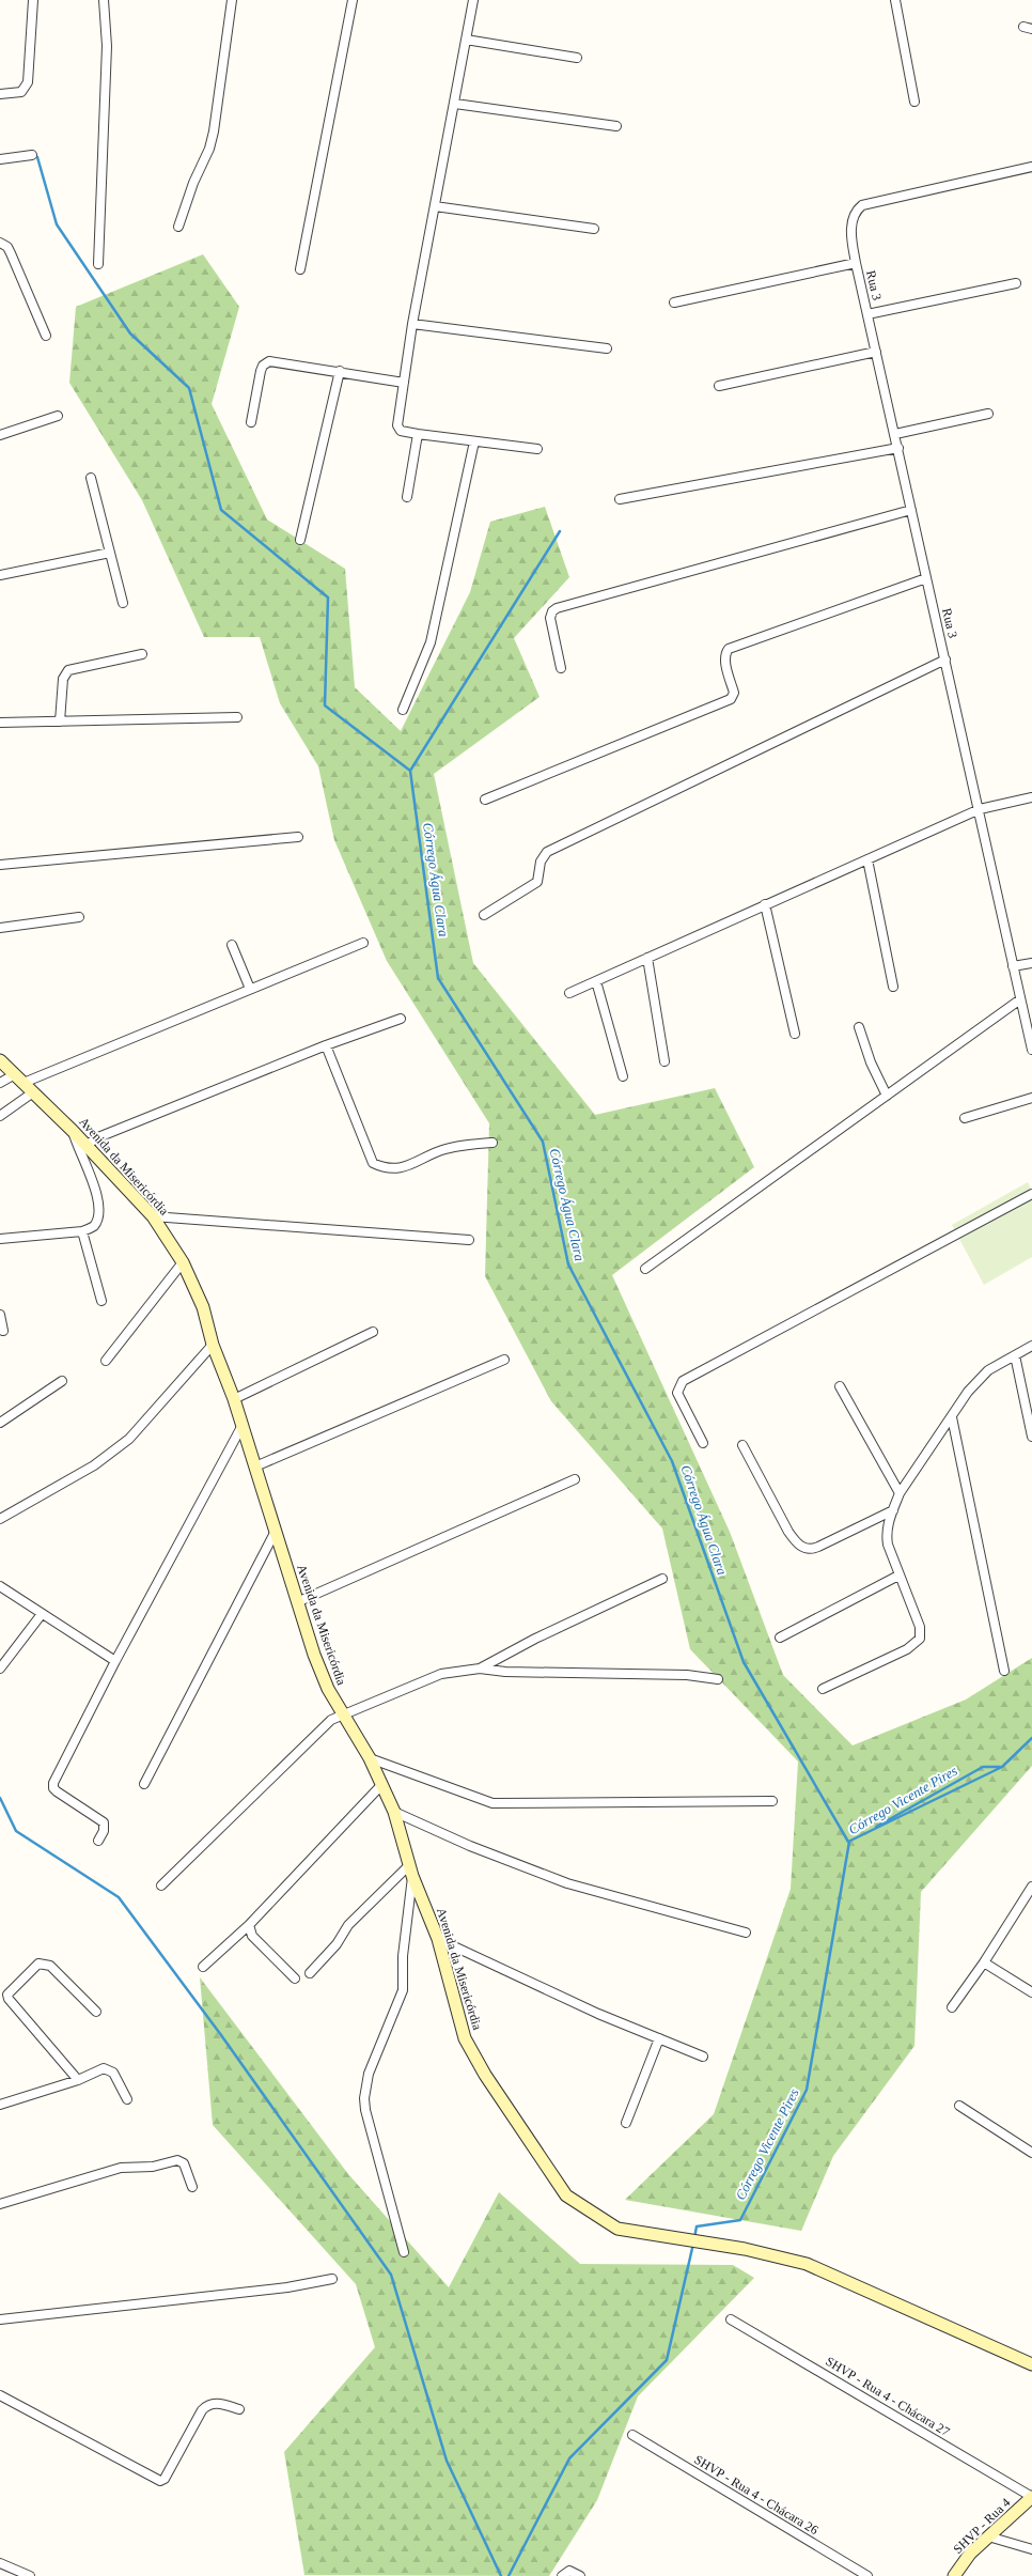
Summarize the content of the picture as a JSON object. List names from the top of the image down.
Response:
{
  "streets": {
    "street": [
      "Rua 3",
      "Avenida da Misericórdia",
      "SHVP - Rua 4 - Chácara 27",
      "SHVP - Rua 4 - Chácara 26",
      "SHVP - Rua 4"
    ]
  },
  "crossings": [
    ["SHVP - Rua 4 - Chácara 27", "SHVP - Rua 4"]
  ],
  "water": ["Córrego Água Clara", "Córrego Vicente Pires"]
}
